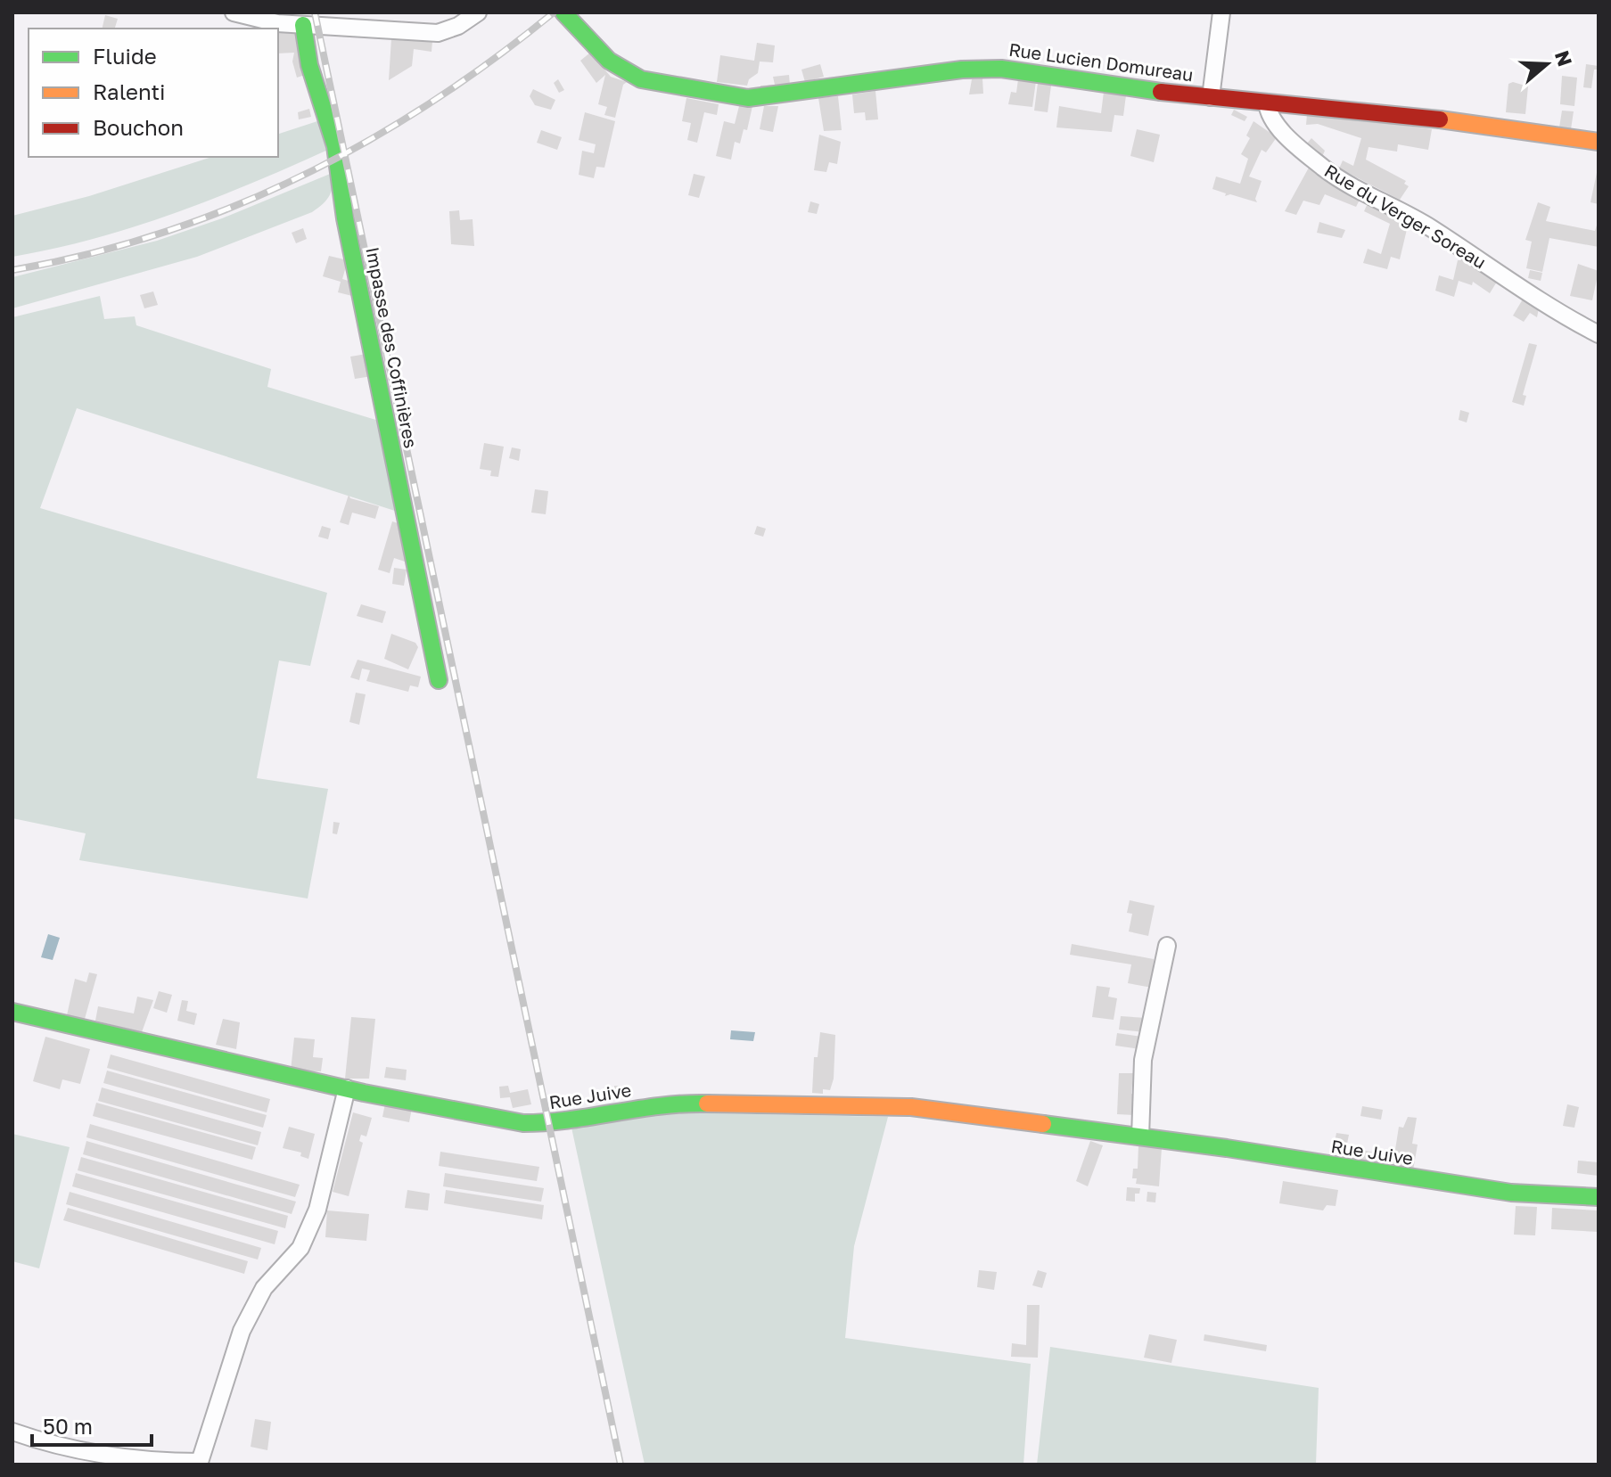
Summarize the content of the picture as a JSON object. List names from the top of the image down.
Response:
{
  "streets": {
    "street": [
      "Rue Lucien Domureau",
      "Rue du Verger Soreau",
      "Impasse des Coffinières",
      "Rue Juive"
    ]
  },
  "crossings": [
    ["Rue Lucien Domureau", "Rue du Verger Soreau"]
  ],
  "legend": ["Fluide", "Ralenti", "Bouchon"],
  "scale_bar": "50 m",
  "north": "right"
}
